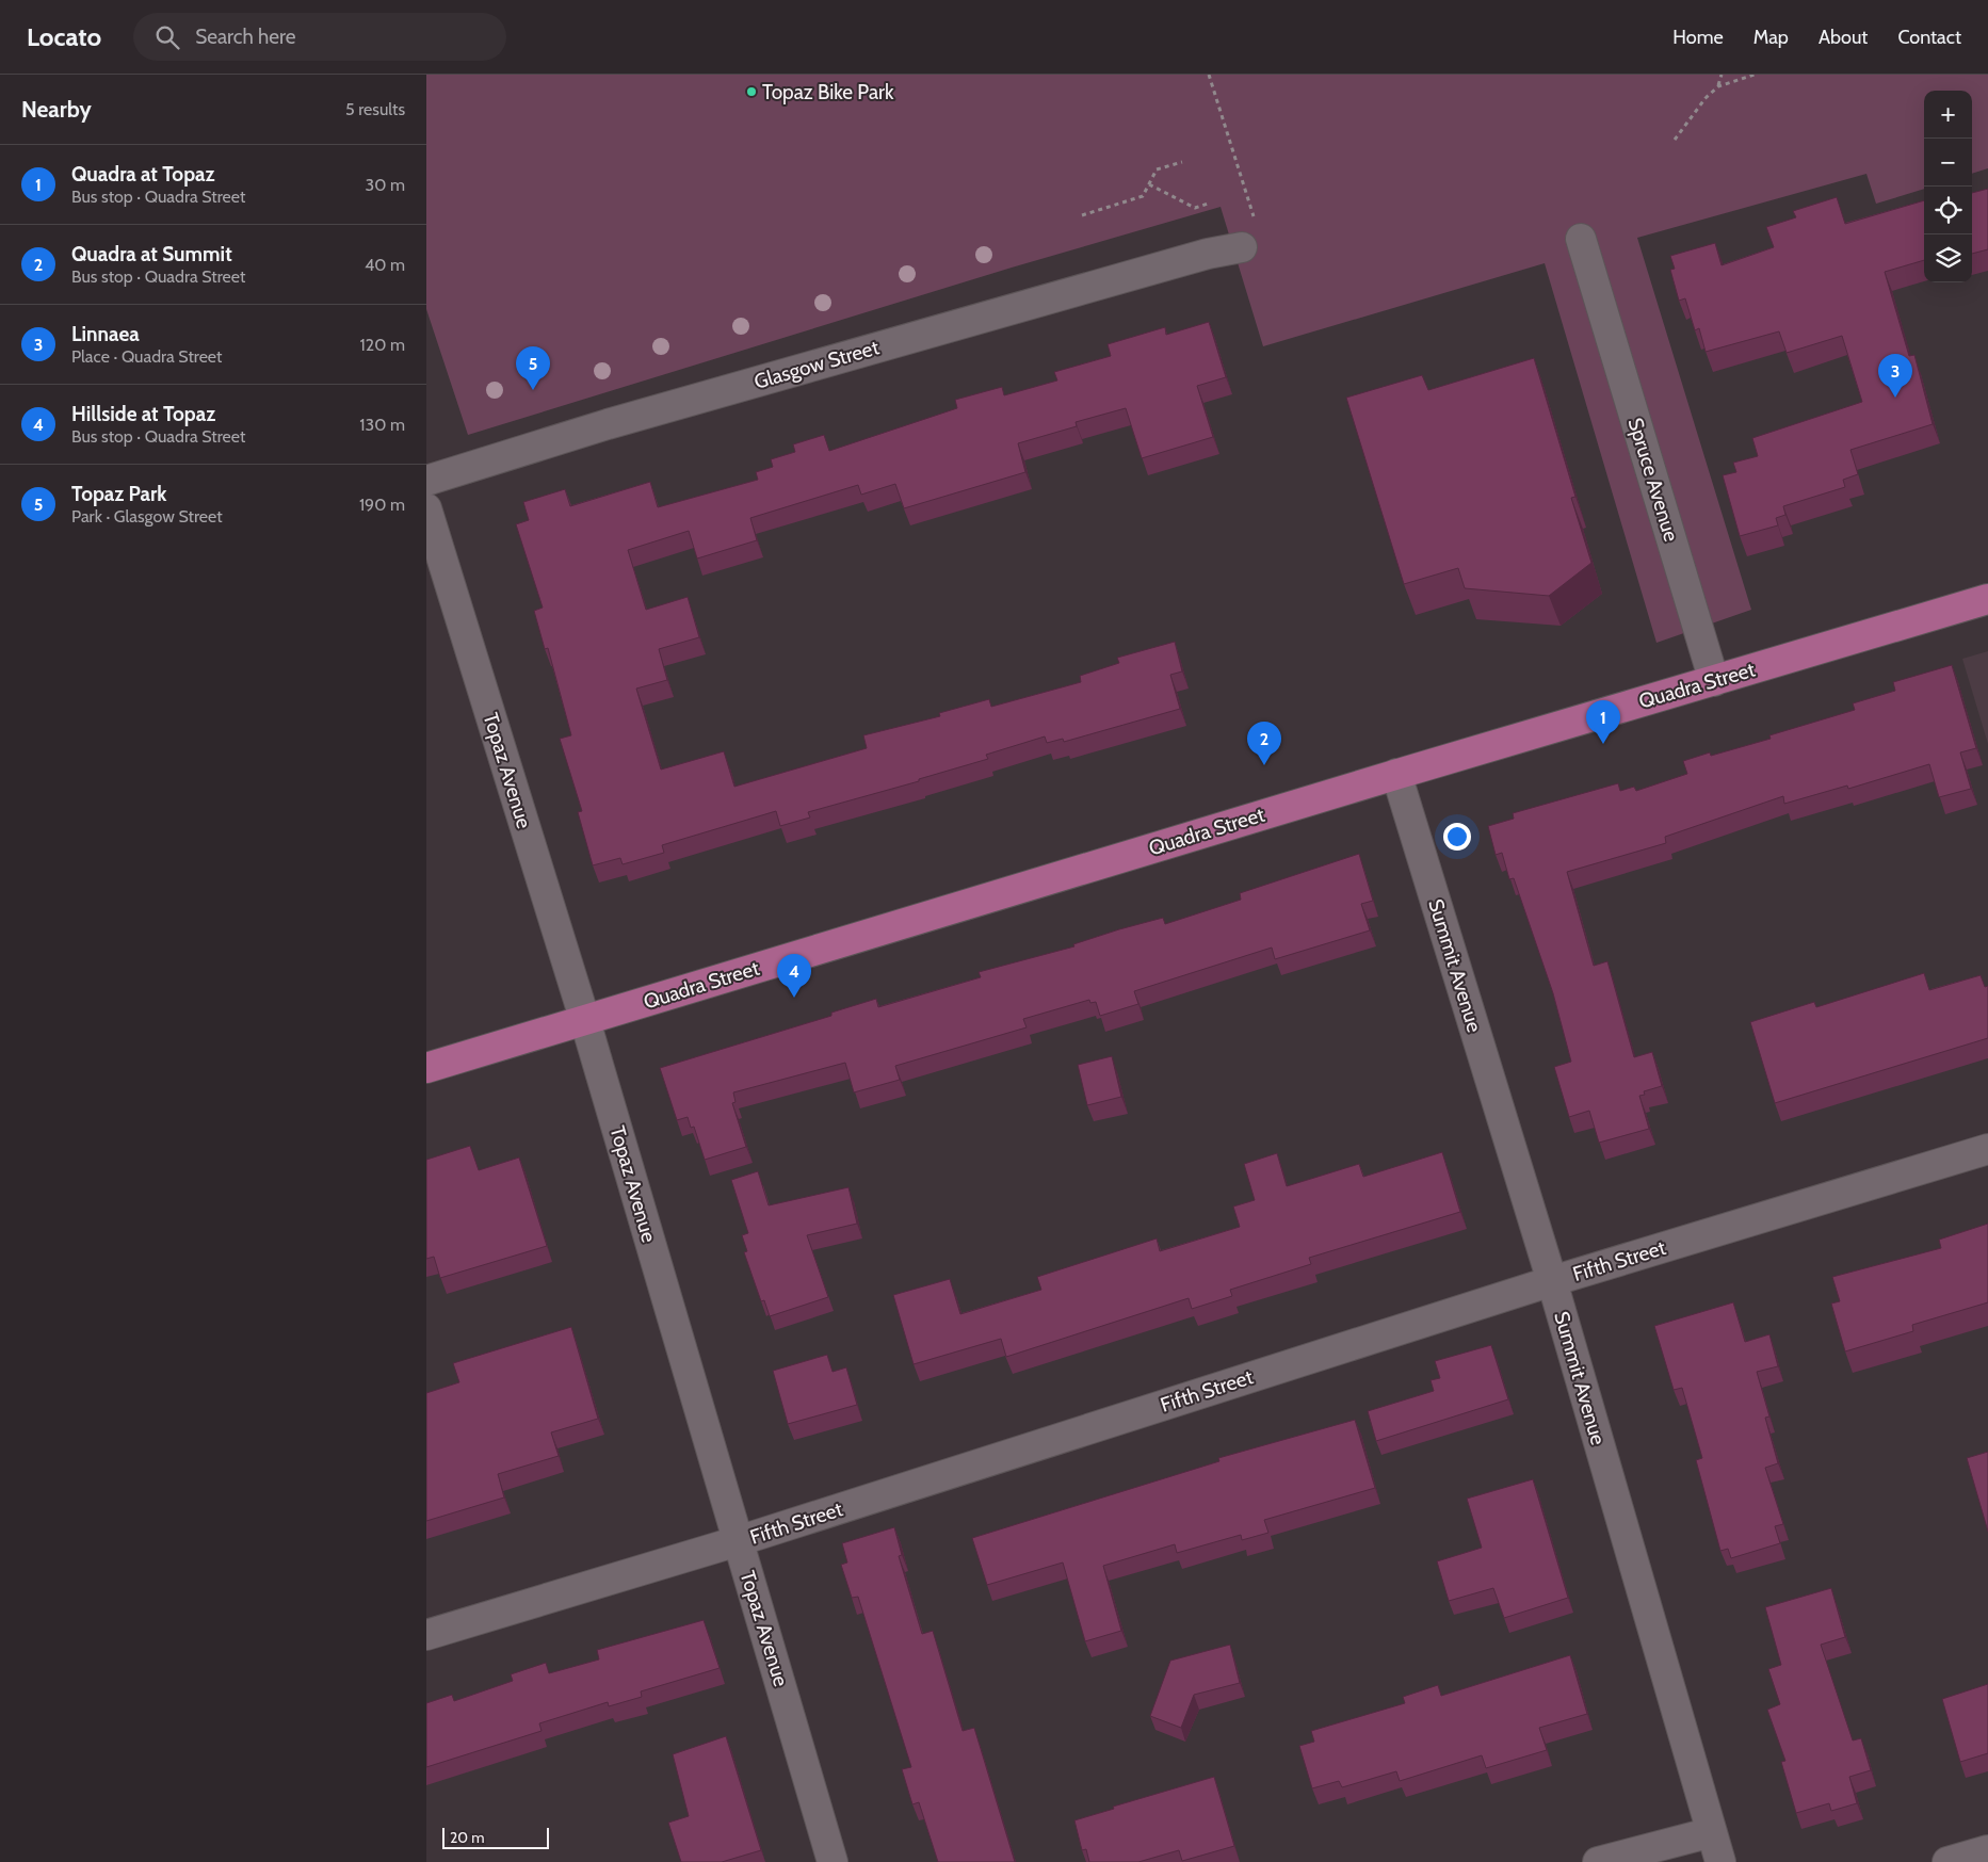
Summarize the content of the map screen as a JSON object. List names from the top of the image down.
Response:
{
  "streets": {
    "main road": ["Quadra Street"],
    "street": [
      "Glasgow Street",
      "Spruce Avenue",
      "Topaz Avenue",
      "Summit Avenue",
      "Fifth Street"
    ]
  },
  "crossings": [
    ["Spruce Avenue", "Quadra Street"],
    ["Quadra Street", "Topaz Avenue"],
    ["Quadra Street", "Summit Avenue"],
    ["Topaz Avenue", "Fifth Street"],
    ["Summit Avenue", "Fifth Street"]
  ],
  "places": ["Topaz Bike Park"],
  "scale_bar": "20 m",
  "page": {
    "header": "Locato",
    "search": "Search here",
    "nav": [
      "Home",
      "Map",
      "About",
      "Contact"
    ],
    "heading": ["Nearby", "5 results"],
    "map_buttons": ["+", "−"],
    "list": [
      {
        "mark": "1",
        "name": "Quadra at Topaz",
        "note": "Bus stop · Quadra Street",
        "value": "30 m"
      },
      {
        "mark": "2",
        "name": "Quadra at Summit",
        "note": "Bus stop · Quadra Street",
        "value": "40 m"
      },
      {
        "mark": "3",
        "name": "Linnaea",
        "note": "Place · Quadra Street",
        "value": "120 m"
      },
      {
        "mark": "4",
        "name": "Hillside at Topaz",
        "note": "Bus stop · Quadra Street",
        "value": "130 m"
      },
      {
        "mark": "5",
        "name": "Topaz Park",
        "note": "Park · Glasgow Street",
        "value": "190 m"
      }
    ],
    "pins": [
      "5",
      "3",
      "1",
      "2",
      "4"
    ],
    "scale": "20 m"
  }
}
